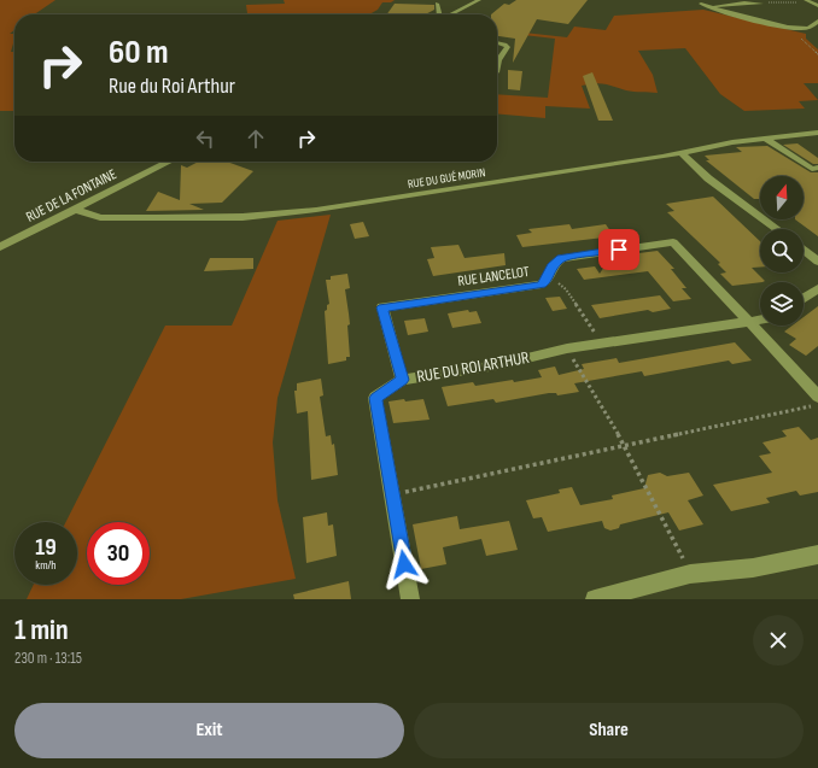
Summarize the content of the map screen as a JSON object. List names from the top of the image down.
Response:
{
  "streets": {
    "street": [
      "RUE DU GUÉ MORIN",
      "RUE DE LA FONTAINE",
      "RUE LANCELOT",
      "RUE DU ROI ARTHUR"
    ]
  },
  "crossings": [
    ["RUE DU GUÉ MORIN", "RUE DE LA FONTAINE"],
    ["RUE LANCELOT", "RUE DU ROI ARTHUR"]
  ],
  "north": "top",
  "page": {
    "turn": ["60 m", "Rue du Roi Arthur"],
    "speed": "19 km/h",
    "limit": "30",
    "heading": ["1 min", "230 m · 13:15"],
    "buttons": ["Exit", "Share"]
  }
}
